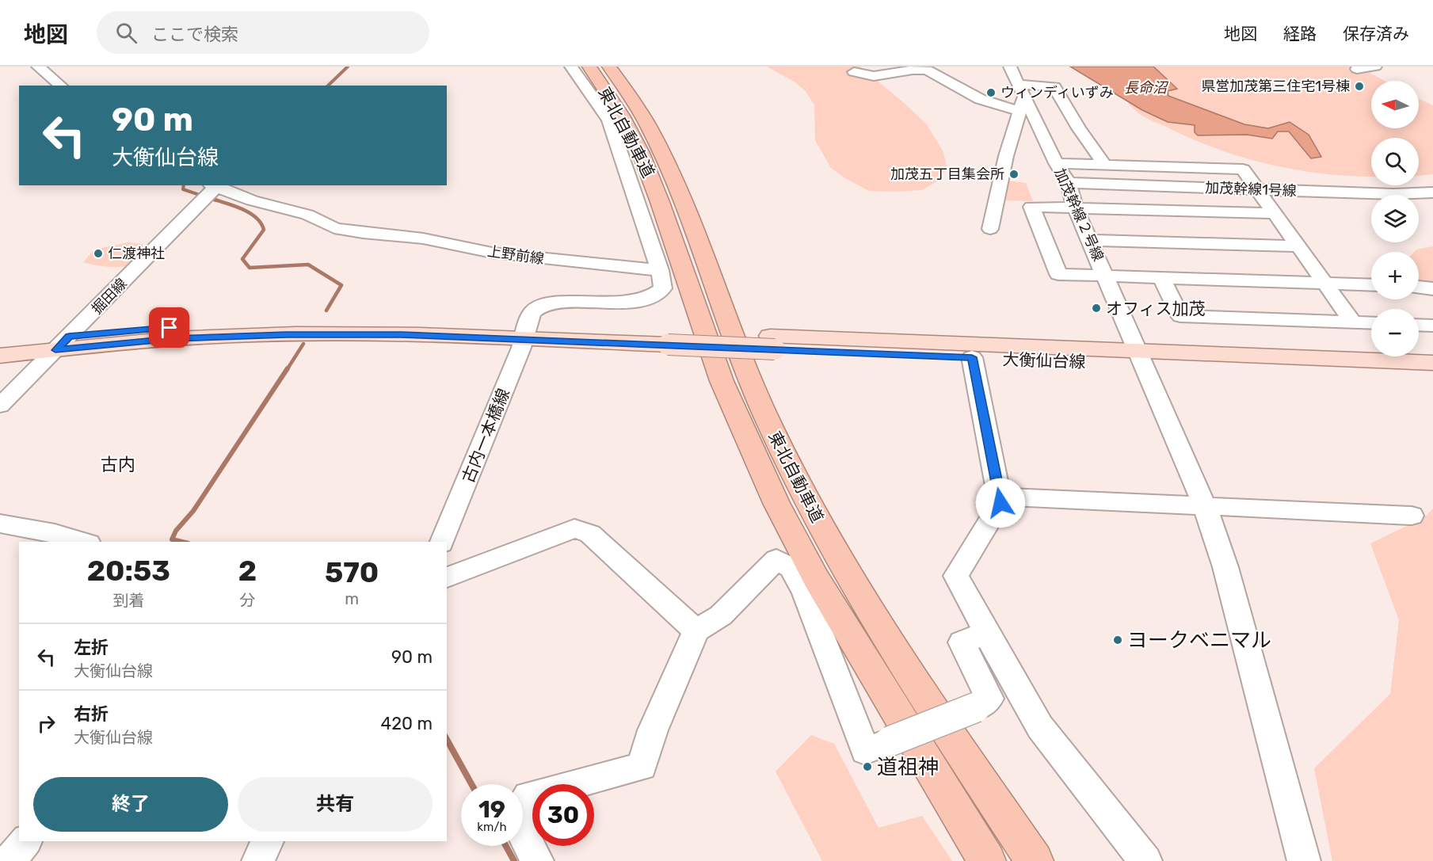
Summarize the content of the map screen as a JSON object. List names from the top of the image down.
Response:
{
  "streets": {
    "highway": ["東北自動車道"],
    "main road": ["大衡仙台線"],
    "street": [
      "加茂幹線1号線",
      "加茂幹線２号線",
      "上野前線",
      "掘田線",
      "古内一本橋線"
    ]
  },
  "crossings": [
    ["加茂幹線1号線", "加茂幹線２号線"],
    ["加茂幹線２号線", "大衡仙台線"],
    ["上野前線", "掘田線"],
    ["掘田線", "大衡仙台線"],
    ["大衡仙台線", "古内一本橋線"]
  ],
  "districts": ["古内"],
  "water": ["長命沼"],
  "places": [
    "県営加茂第三住宅1号棟",
    "ウィンディいずみ",
    "加茂五丁目集会所",
    "仁渡神社",
    "オフィス加茂",
    "ヨークベニマル",
    "道祖神"
  ],
  "north": "left",
  "page": {
    "header": "地図",
    "search": "ここで検索",
    "nav": ["地図", "経路", "保存済み"],
    "map_buttons": ["+", "−"],
    "turn": ["90 m", "大衡仙台線"],
    "eta": [
      "20:53",
      "到着",
      "2",
      "分",
      "570",
      "m"
    ],
    "list": [
      {
        "name": "左折",
        "note": "大衡仙台線",
        "value": "90 m"
      },
      {
        "name": "右折",
        "note": "大衡仙台線",
        "value": "420 m"
      }
    ],
    "buttons": ["終了", "共有"],
    "speed": "19 km/h",
    "limit": "30"
  }
}
